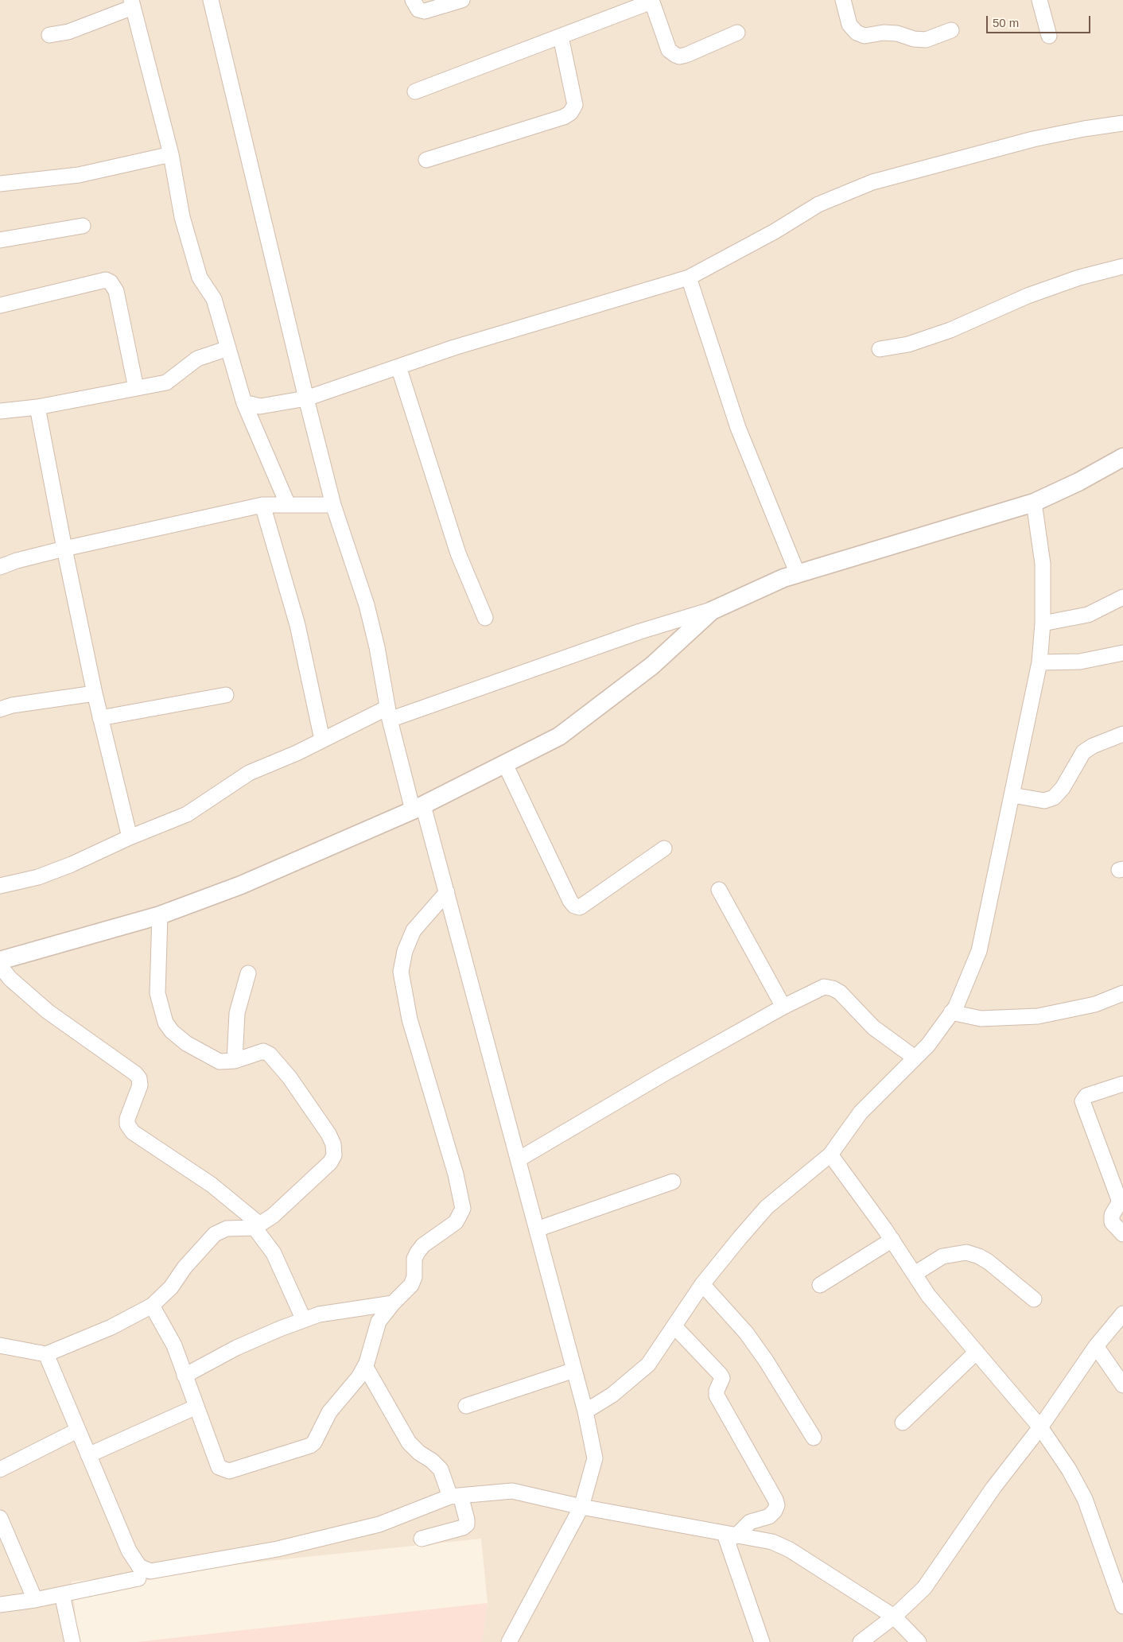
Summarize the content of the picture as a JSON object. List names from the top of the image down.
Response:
{
  "scale_bar": "50 m"
}
